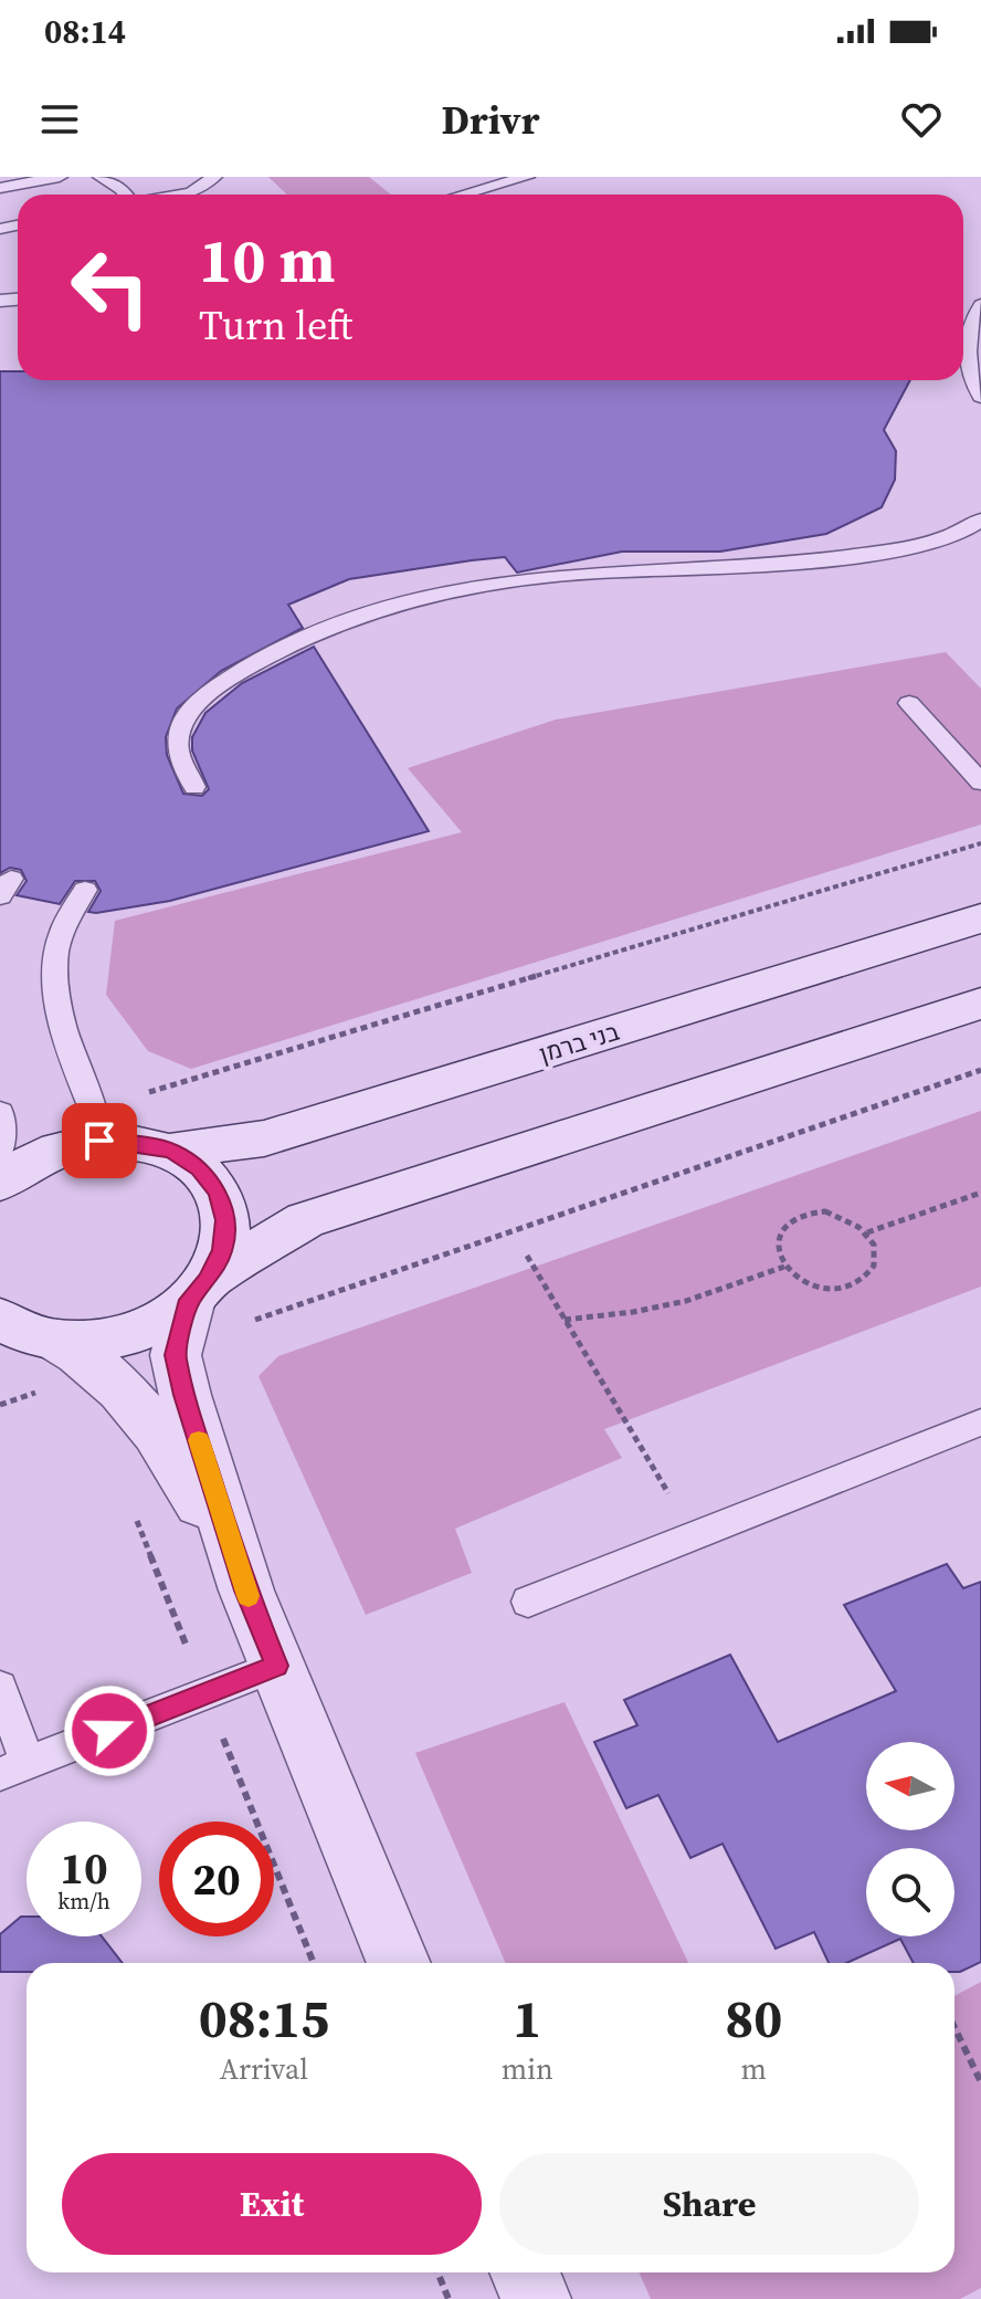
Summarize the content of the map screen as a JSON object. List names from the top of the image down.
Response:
{
  "streets": {
    "street": ["בני ברמן"]
  },
  "north": "left",
  "page": {
    "status": "08:14",
    "header": "Drivr",
    "turn": ["10 m", "Turn left"],
    "speed": "10 km/h",
    "limit": "20",
    "eta": [
      "08:15",
      "Arrival",
      "1",
      "min",
      "80",
      "m"
    ],
    "buttons": ["Exit", "Share"]
  }
}
